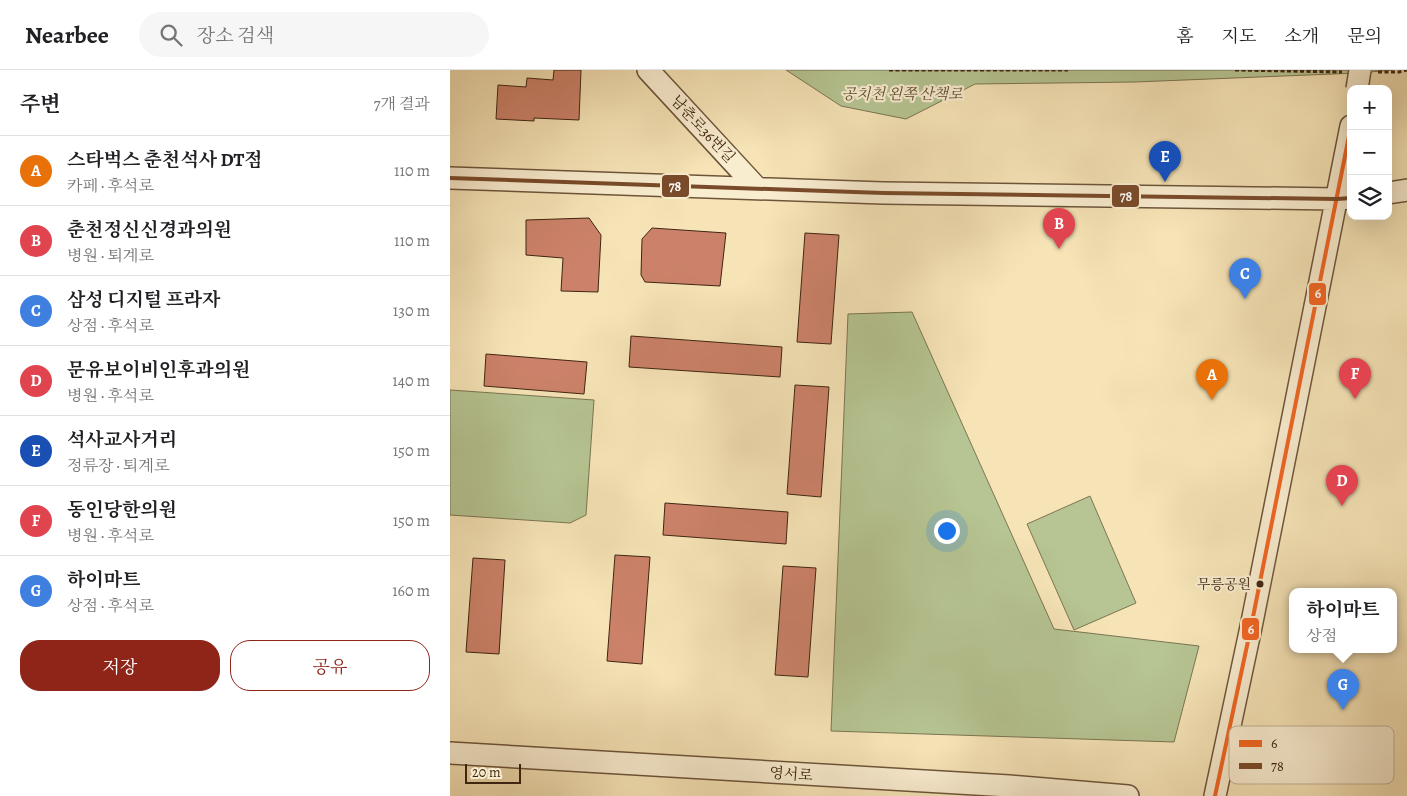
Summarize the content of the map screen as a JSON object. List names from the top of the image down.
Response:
{
  "streets": {
    "street": ["남춘로36번길", "영서로"]
  },
  "parks": ["공치천 왼쪽 산책로"],
  "places": ["무릉공원"],
  "lines": ["transit line 6", "transit line 78"],
  "legend": ["6", "78"],
  "scale_bar": "20 m",
  "page": {
    "header": "Nearbee",
    "search": "장소 검색",
    "nav": [
      "홈",
      "지도",
      "소개",
      "문의"
    ],
    "heading": ["주변", "7개 결과"],
    "map_buttons": ["+", "−"],
    "list": [
      {
        "mark": "A",
        "name": "스타벅스 춘천석사 DT점",
        "note": "카페 · 후석로",
        "value": "110 m"
      },
      {
        "mark": "B",
        "name": "춘천정신신경과의원",
        "note": "병원 · 퇴계로",
        "value": "110 m"
      },
      {
        "mark": "C",
        "name": "삼성 디지털 프라자",
        "note": "상점 · 후석로",
        "value": "130 m"
      },
      {
        "mark": "D",
        "name": "문유보이비인후과의원",
        "note": "병원 · 후석로",
        "value": "140 m"
      },
      {
        "mark": "E",
        "name": "석사교사거리",
        "note": "정류장 · 퇴계로",
        "value": "150 m"
      },
      {
        "mark": "F",
        "name": "동인당한의원",
        "note": "병원 · 후석로",
        "value": "150 m"
      },
      {
        "mark": "G",
        "name": "하이마트",
        "note": "상점 · 후석로",
        "value": "160 m"
      }
    ],
    "pins": [
      "E",
      "B",
      "C",
      "F",
      "A",
      "D",
      "G"
    ],
    "popup": ["하이마트", "상점"],
    "buttons": ["저장", "공유"],
    "scale": "20 m"
  }
}
